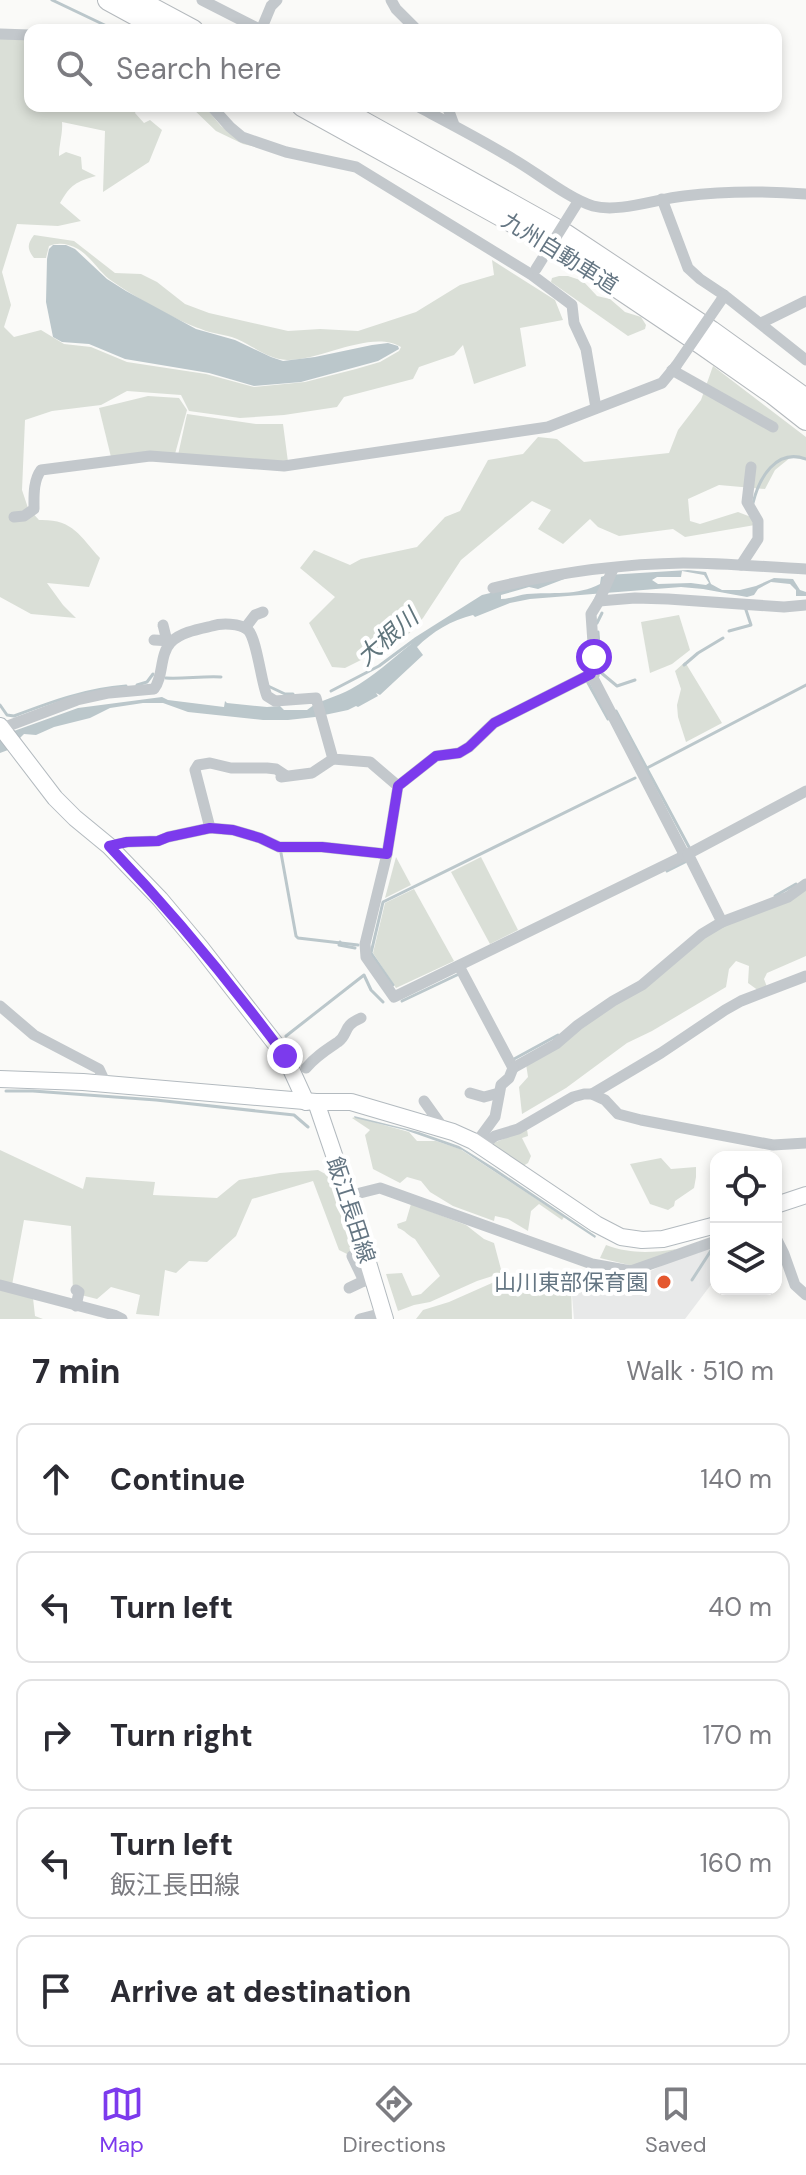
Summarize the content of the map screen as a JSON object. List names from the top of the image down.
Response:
{
  "streets": {
    "highway": ["九州自動車道"],
    "street": ["飯江長田線"]
  },
  "water": ["大根川"],
  "places": ["山川東部保育園"],
  "page": {
    "search": "Search here",
    "heading": ["7 min", "Walk · 510 m"],
    "list": [
      ["Continue", "140 m"],
      ["Turn left", "40 m"],
      ["Turn right", "170 m"],
      ["Turn left", "飯江長田線", "160 m"],
      "Arrive at destination"
    ],
    "nav": ["Map", "Directions", "Saved"]
  }
}
